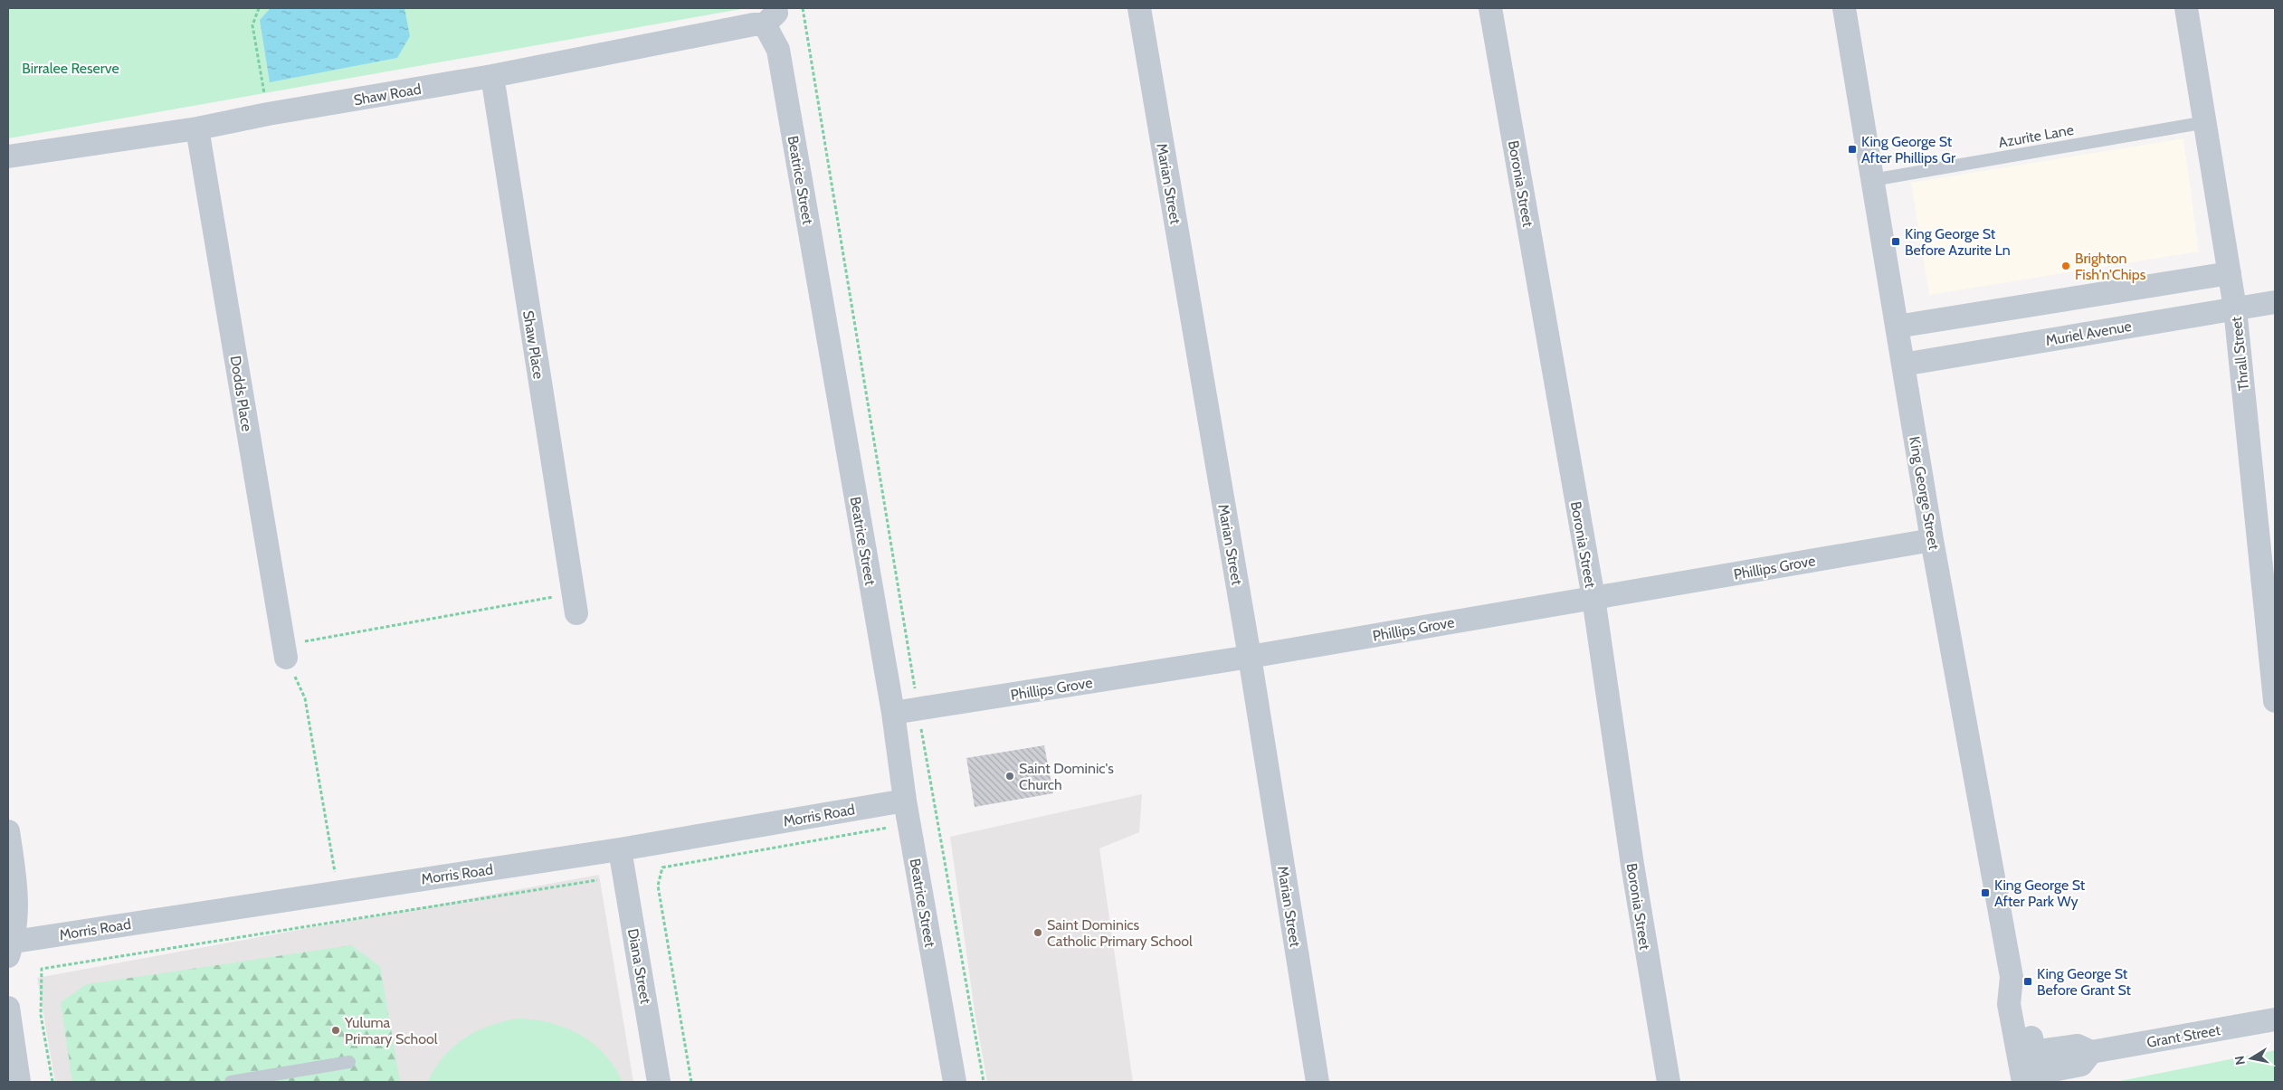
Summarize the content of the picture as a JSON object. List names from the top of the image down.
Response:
{
  "streets": {
    "street": [
      "Shaw Road",
      "Beatrice Street",
      "Marian Street",
      "Boronia Street",
      "Muriel Avenue",
      "Shaw Place",
      "Thrall Street",
      "Dodds Place",
      "King George Street",
      "Phillips Grove",
      "Morris Road",
      "Diana Street",
      "Grant Street"
    ],
    "lane": ["Azurite Lane"]
  },
  "crossings": [
    ["Shaw Road", "Beatrice Street"],
    ["Shaw Road", "Shaw Place"],
    ["Shaw Road", "Dodds Place"],
    ["Azurite Lane", "Thrall Street"],
    ["Azurite Lane", "King George Street"],
    ["Beatrice Street", "Phillips Grove"],
    ["Beatrice Street", "Morris Road"],
    ["Marian Street", "Phillips Grove"],
    ["Boronia Street", "Phillips Grove"],
    ["Muriel Avenue", "Thrall Street"],
    ["Muriel Avenue", "King George Street"],
    ["King George Street", "Phillips Grove"],
    ["King George Street", "Grant Street"],
    ["Morris Road", "Diana Street"]
  ],
  "parks": ["Birralee Reserve"],
  "places": {
    "transit": [
      "King George St After Phillips Gr",
      "King George St Before Azurite Ln",
      "King George St After Park Wy",
      "King George St Before Grant St"
    ],
    "other": [
      "Brighton Fish'n'Chips",
      "Saint Dominic's Church",
      "Saint Dominics Catholic Primary School",
      "Yuluma Primary School"
    ]
  },
  "north": "left"
}
